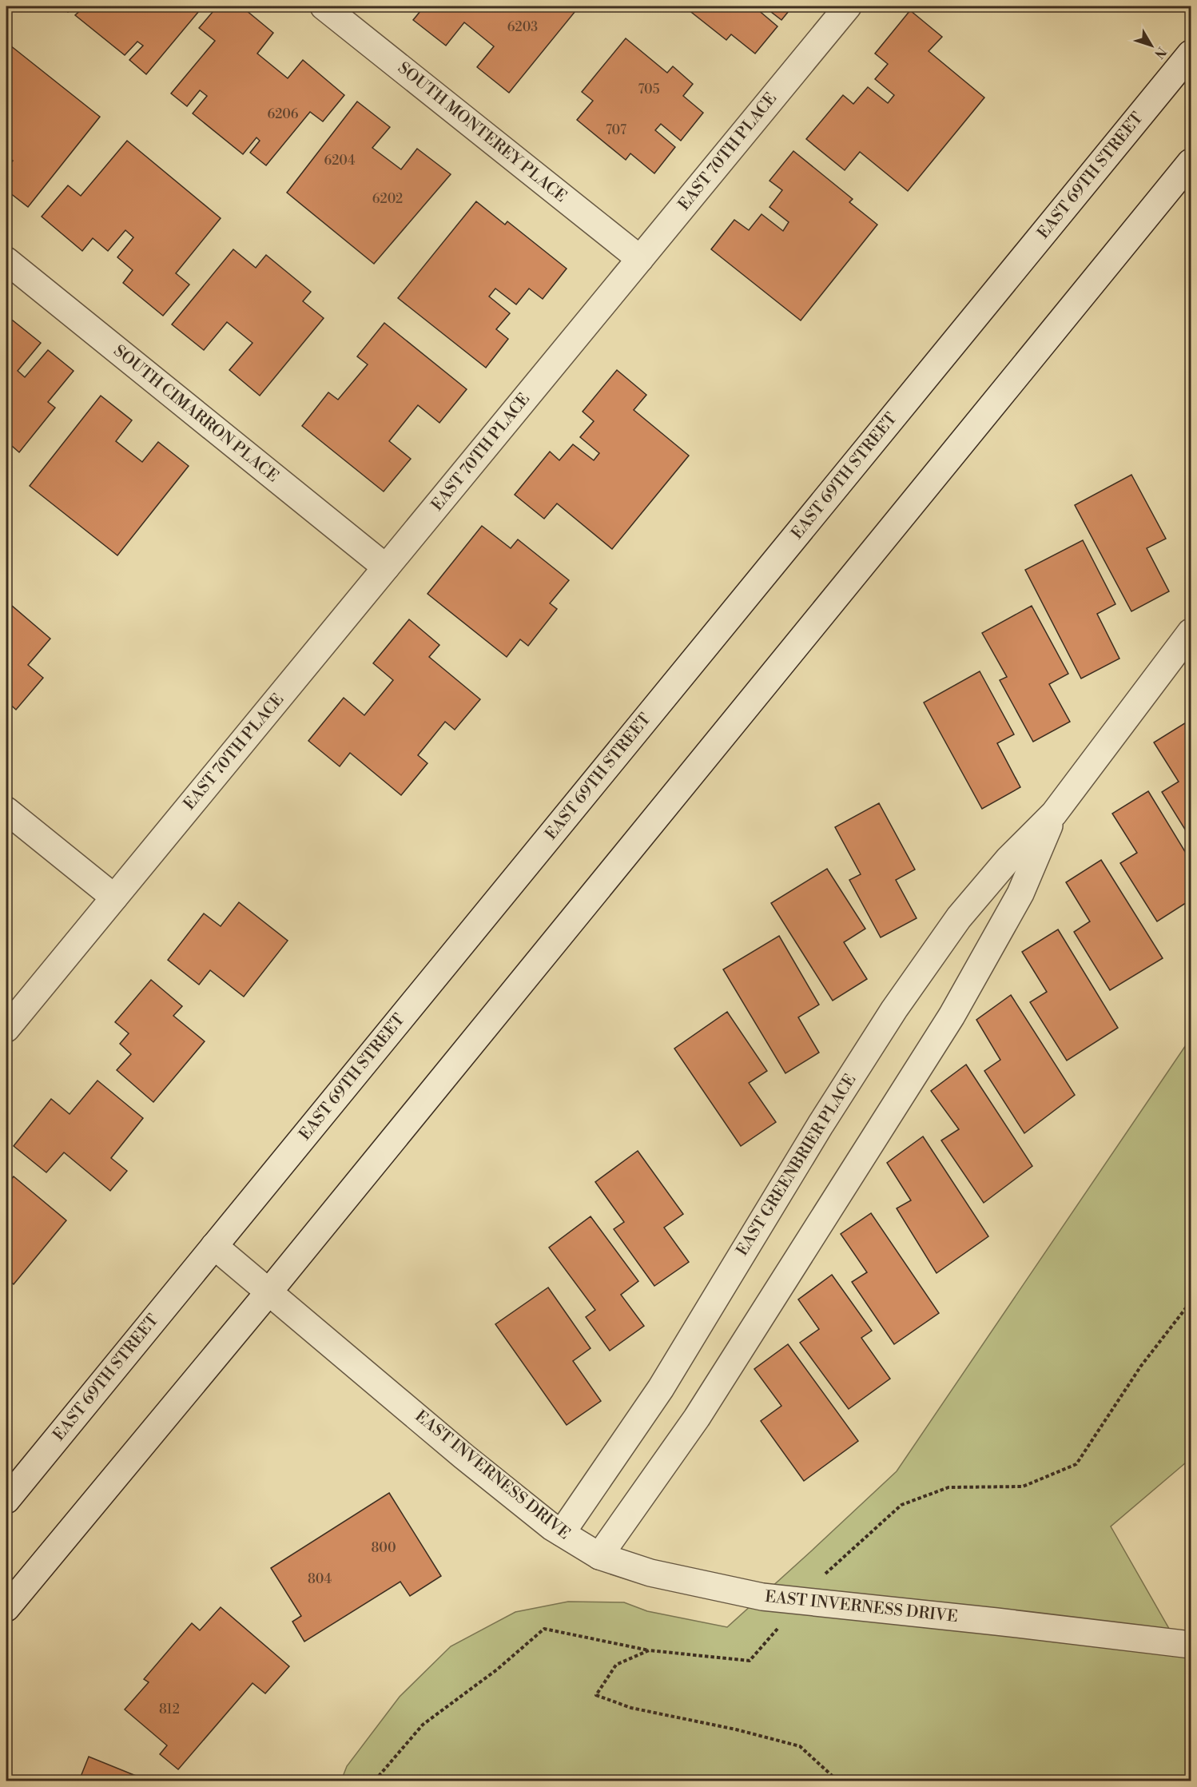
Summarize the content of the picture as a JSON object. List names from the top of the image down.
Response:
{
  "streets": {
    "street": [
      "SOUTH MONTEREY PLACE",
      "EAST 70TH PLACE",
      "EAST 69TH STREET",
      "SOUTH CIMARRON PLACE",
      "EAST GREENBRIER PLACE",
      "EAST INVERNESS DRIVE"
    ]
  },
  "crossings": [
    ["SOUTH MONTEREY PLACE", "EAST 70TH PLACE"],
    ["EAST 70TH PLACE", "SOUTH CIMARRON PLACE"],
    ["EAST 69TH STREET", "EAST INVERNESS DRIVE"],
    ["EAST GREENBRIER PLACE", "EAST INVERNESS DRIVE"]
  ],
  "house_numbers": [
    "6203",
    "705",
    "6206",
    "707",
    "6204",
    "6202",
    "800",
    "804",
    "812"
  ],
  "north": "bottom right"
}
